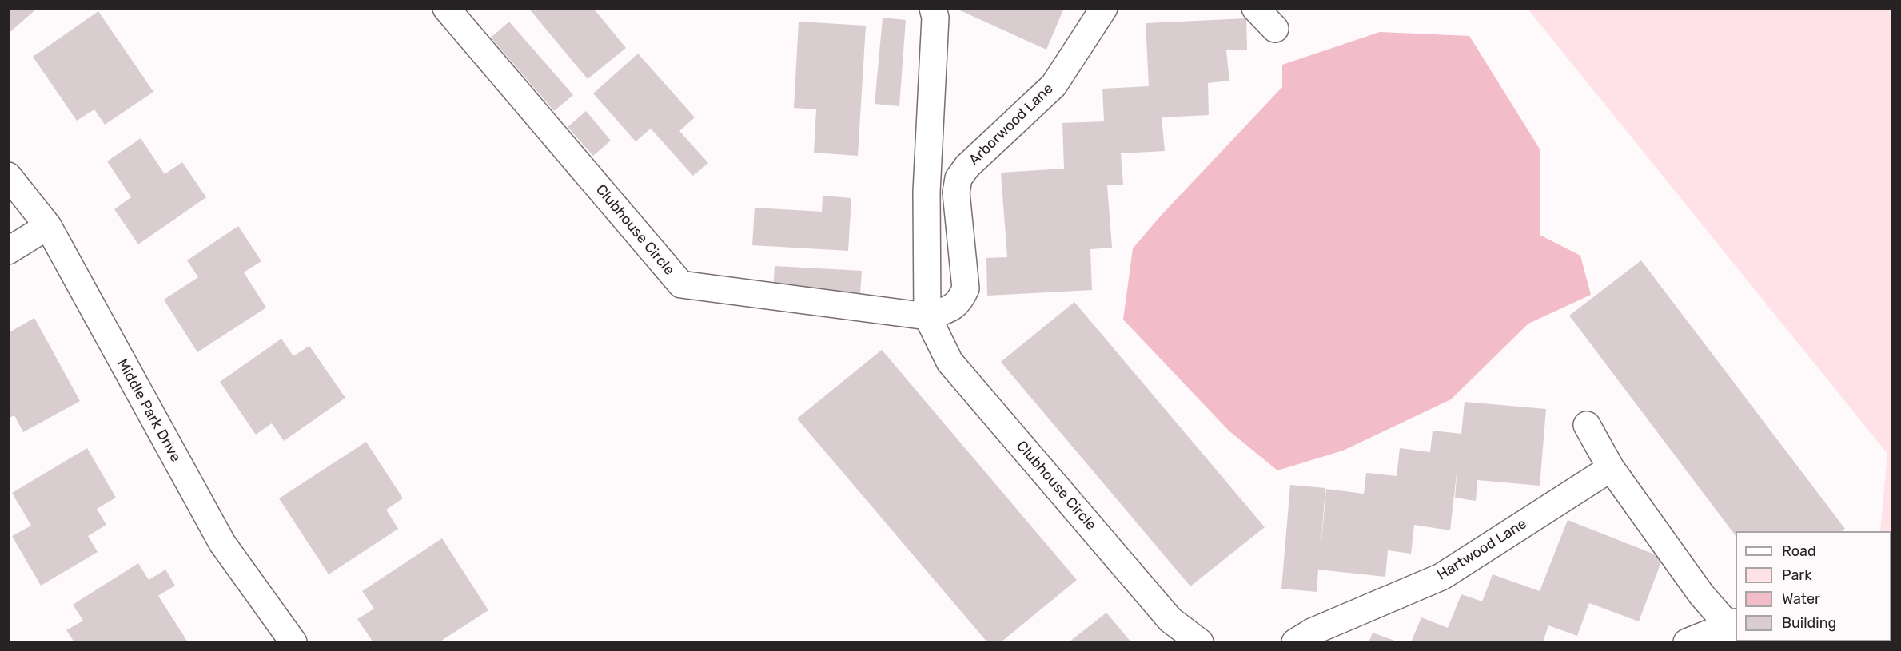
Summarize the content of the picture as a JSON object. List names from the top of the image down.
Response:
{
  "streets": {
    "street": [
      "Arborwood Lane",
      "Clubhouse Circle",
      "Middle Park Drive",
      "Hartwood Lane"
    ]
  },
  "crossings": [
    ["Arborwood Lane", "Clubhouse Circle"]
  ],
  "legend": [
    "Road",
    "Park",
    "Water",
    "Building"
  ]
}
